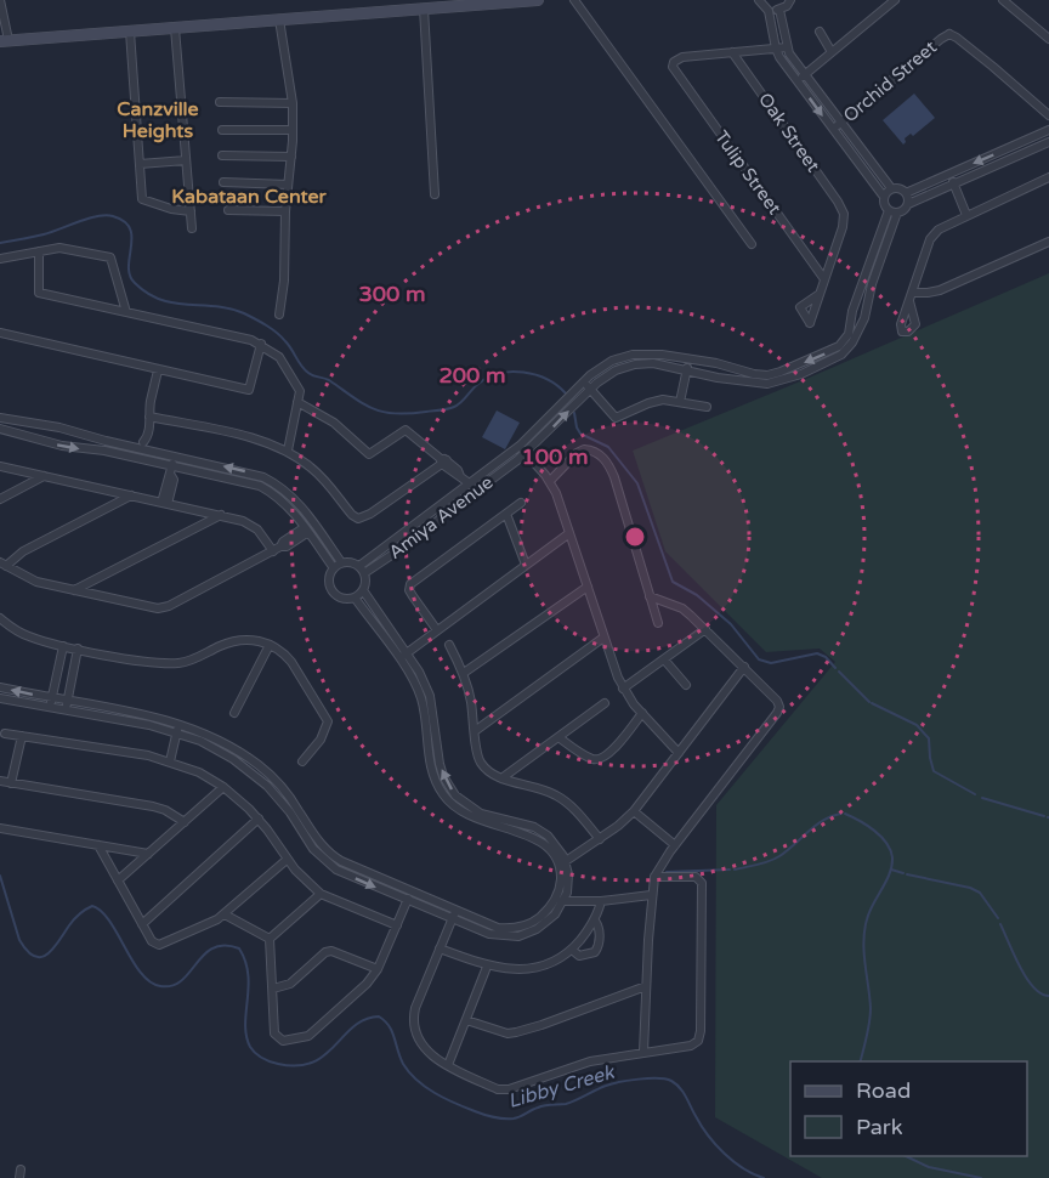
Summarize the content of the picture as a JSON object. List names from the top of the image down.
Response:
{
  "streets": {
    "street": [
      "Orchid Street",
      "Oak Street",
      "Tulip Street",
      "Amiya Avenue"
    ]
  },
  "crossings": [
    ["Oak Street", "Tulip Street"]
  ],
  "districts": ["Canzville Heights", "Kabataan Center"],
  "water": ["Libby Creek"],
  "legend": ["Road", "Park"],
  "rings": ["300 m", "200 m", "100 m"]
}
